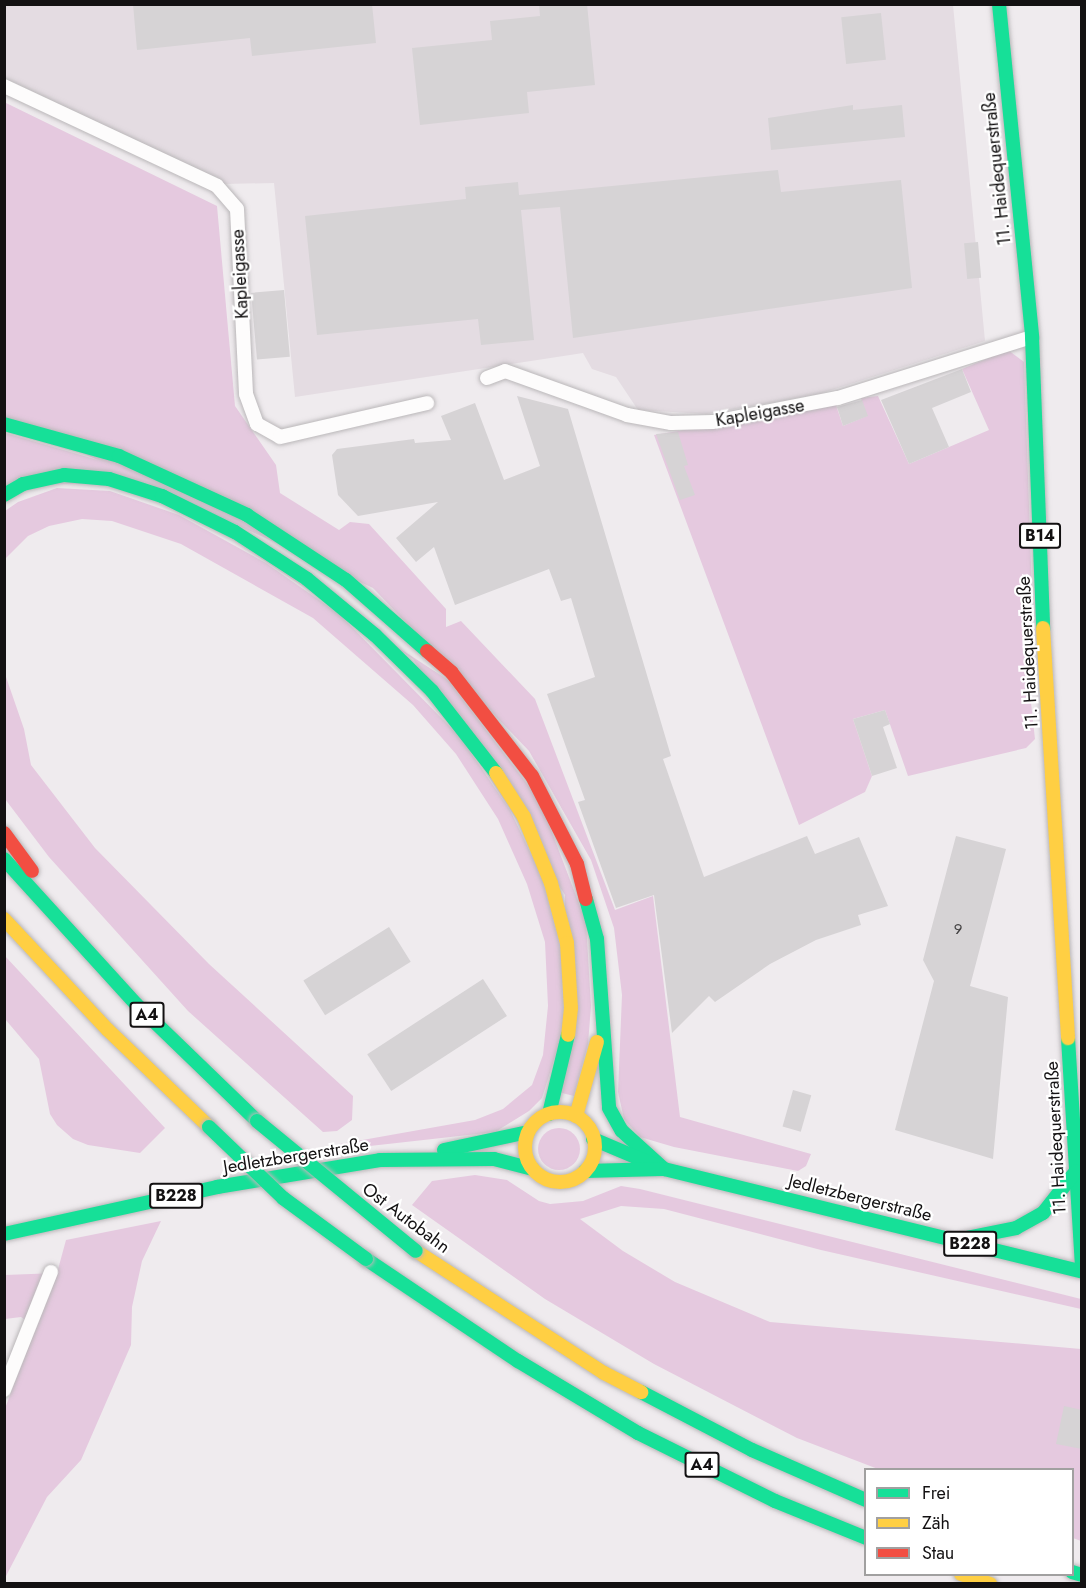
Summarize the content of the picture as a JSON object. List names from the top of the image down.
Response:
{
  "streets": {
    "main road": [
      "11. Haidequerstraße",
      "B14",
      "A4",
      "Jedletzbergerstraße",
      "B228",
      "Ost Autobahn"
    ],
    "street": ["Kapleigasse"]
  },
  "crossings": [
    ["11. Haidequerstraße", "Kapleigasse"],
    ["11. Haidequerstraße", "B228"],
    ["Jedletzbergerstraße", "B228"]
  ],
  "house_numbers": ["9"],
  "legend": ["Frei", "Zäh", "Stau"]
}
